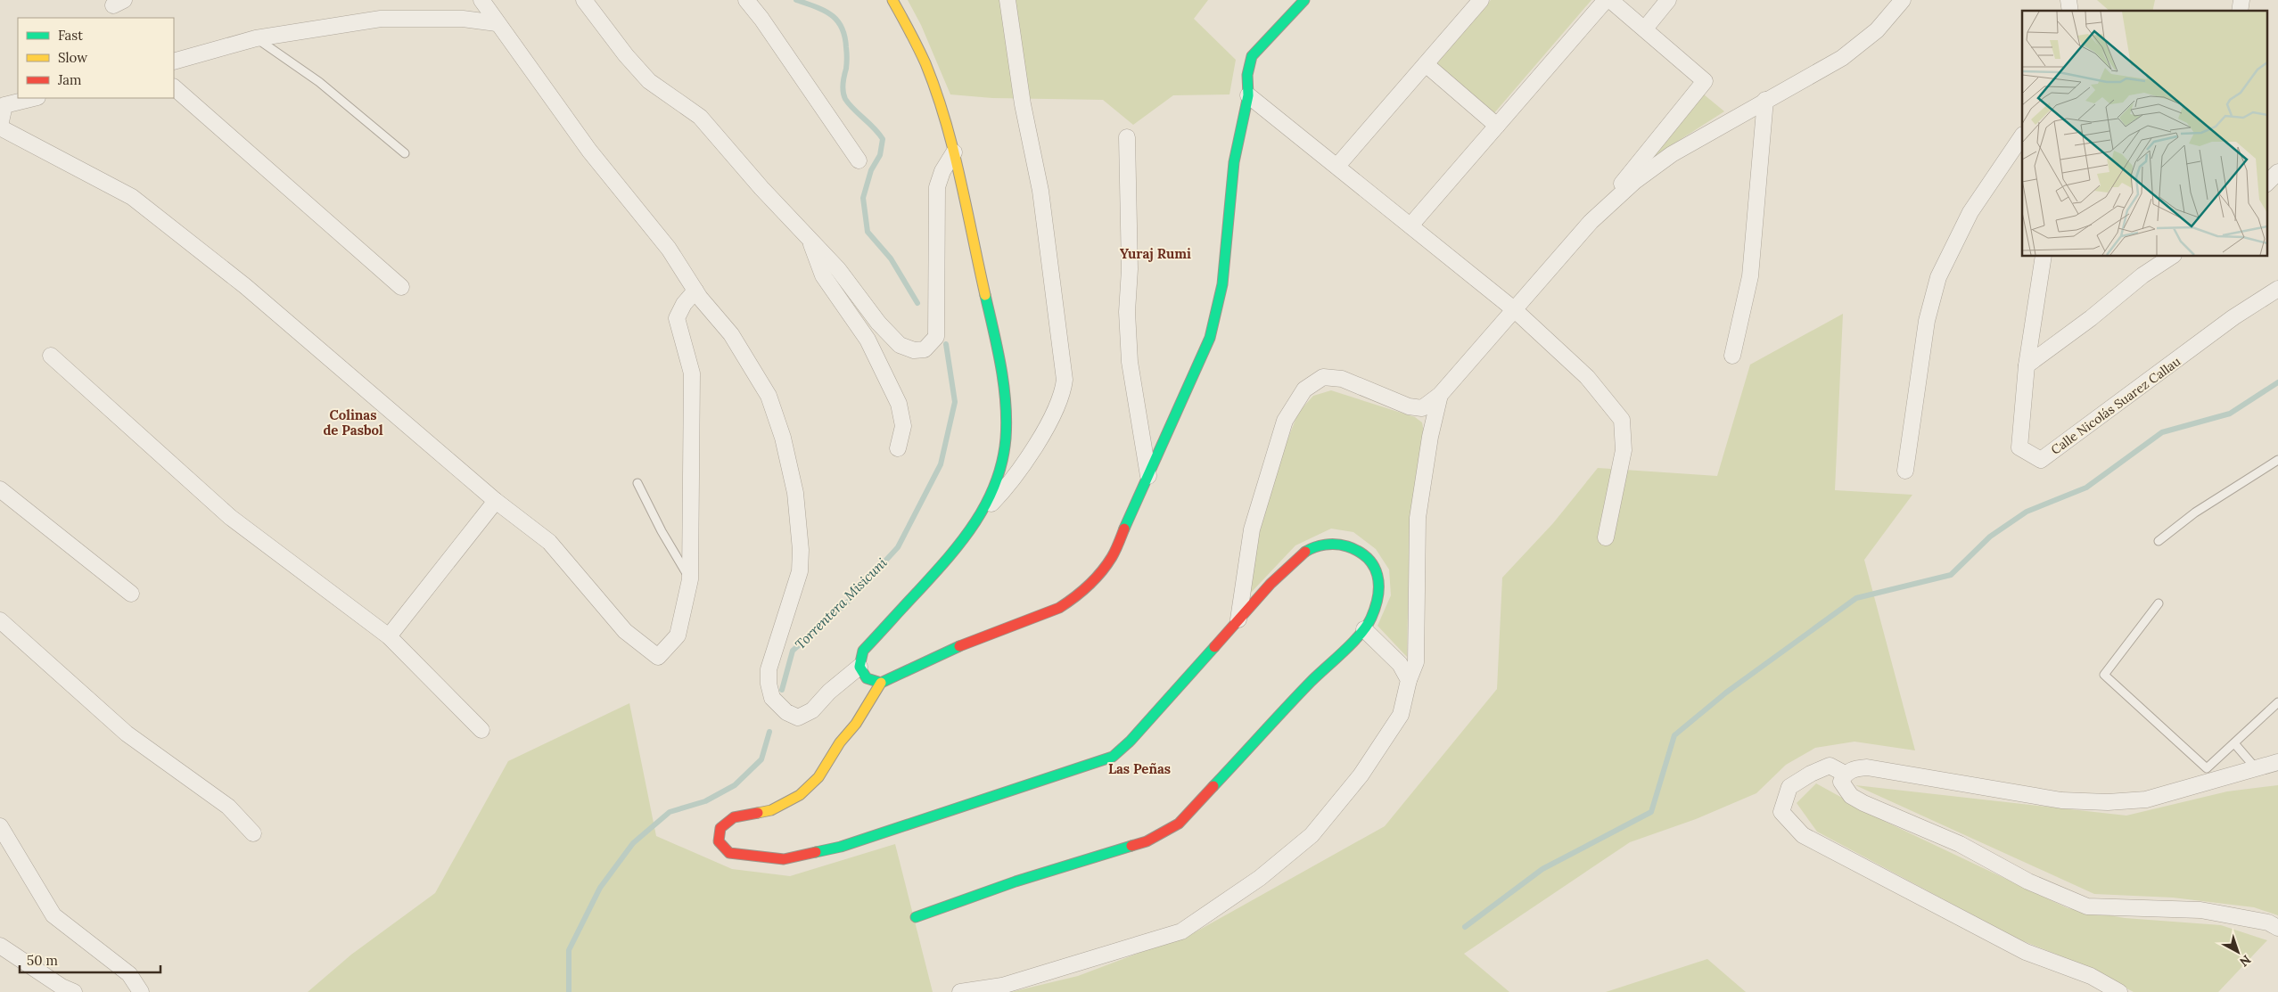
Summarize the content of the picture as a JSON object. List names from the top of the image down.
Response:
{
  "streets": {
    "street": ["Calle Nicolás Suarez Callau"]
  },
  "districts": ["Yuraj Rumi", "Colinas de Pasbol", "Las Peñas"],
  "water": ["Torrentera Misicuni"],
  "legend": ["Fast", "Slow", "Jam"],
  "scale_bar": "50 m",
  "north": "bottom right"
}
